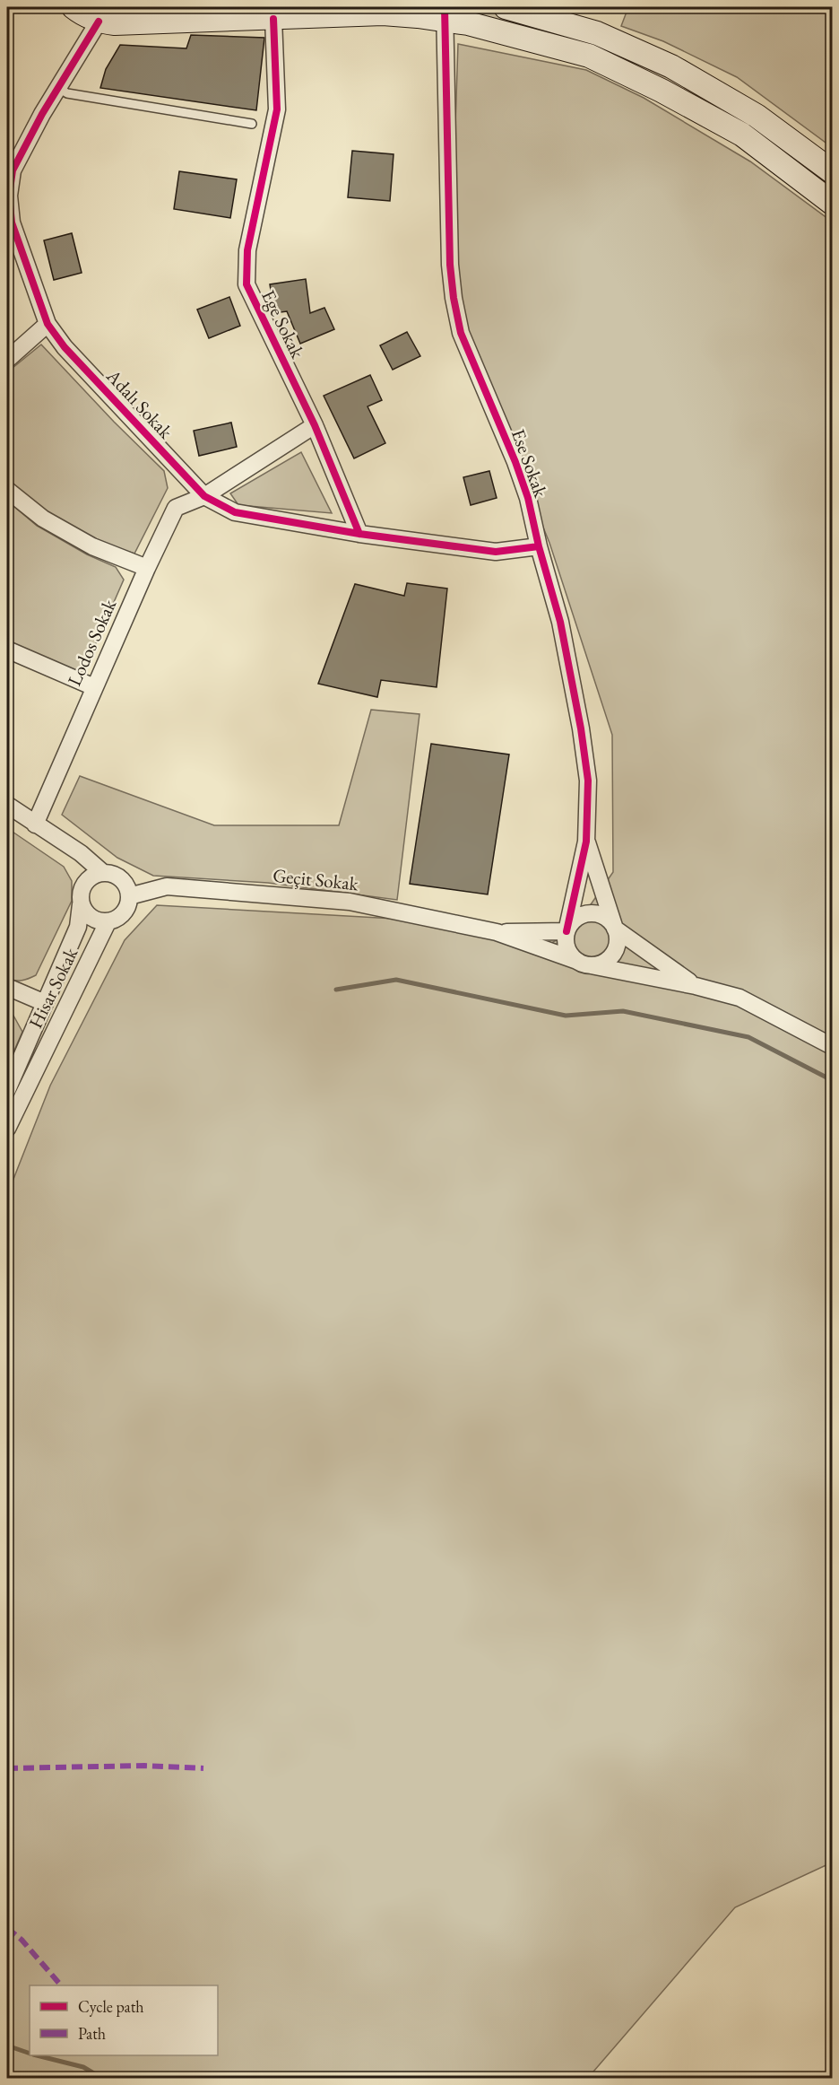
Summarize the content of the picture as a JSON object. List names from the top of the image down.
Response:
{
  "streets": {
    "street": [
      "Ege Sokak",
      "Adalı Sokak",
      "Ese Sokak",
      "Lodos Sokak",
      "Geçit Sokak",
      "Hisar Sokak"
    ]
  },
  "crossings": [
    ["Ege Sokak", "Adalı Sokak"],
    ["Adalı Sokak", "Ese Sokak"],
    ["Adalı Sokak", "Lodos Sokak"],
    ["Geçit Sokak", "Hisar Sokak"]
  ],
  "legend": ["Cycle path", "Path"]
}
